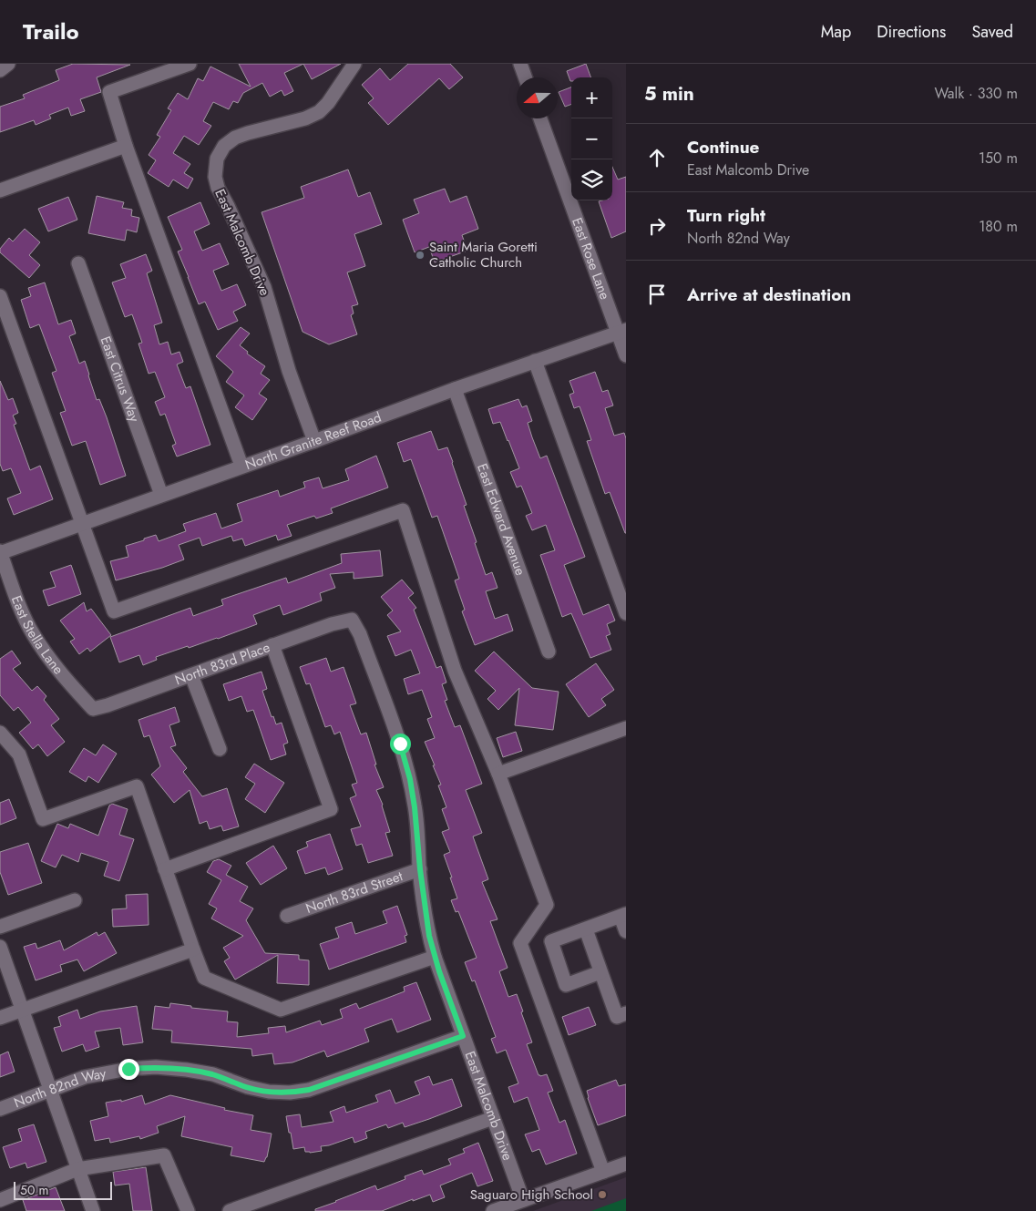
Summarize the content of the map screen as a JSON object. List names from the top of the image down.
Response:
{
  "streets": {
    "street": [
      "East Malcomb Drive",
      "East Rose Lane",
      "East Citrus Way",
      "North Granite Reef Road",
      "East Edward Avenue",
      "East Stella Lane",
      "North 83rd Place",
      "North 83rd Street",
      "North 82nd Way"
    ]
  },
  "crossings": [
    ["East Malcomb Drive", "North Granite Reef Road"],
    ["East Malcomb Drive", "North 83rd Place"],
    ["East Malcomb Drive", "North 83rd Street"],
    ["East Malcomb Drive", "North 82nd Way"],
    ["East Rose Lane", "North Granite Reef Road"],
    ["East Citrus Way", "North Granite Reef Road"],
    ["North Granite Reef Road", "East Edward Avenue"],
    ["North Granite Reef Road", "East Stella Lane"],
    ["East Stella Lane", "North 83rd Place"]
  ],
  "places": ["Saint Maria Goretti Catholic Church", "Saguaro High School"],
  "scale_bar": "50 m",
  "north": "left",
  "page": {
    "header": "Trailo",
    "nav": ["Map", "Directions", "Saved"],
    "heading": ["5 min", "Walk · 330 m"],
    "map_buttons": ["+", "−"],
    "list": [
      ["Continue", "East Malcomb Drive", "150 m"],
      ["Turn right", "North 82nd Way", "180 m"],
      "Arrive at destination"
    ],
    "scale": "50 m"
  }
}
